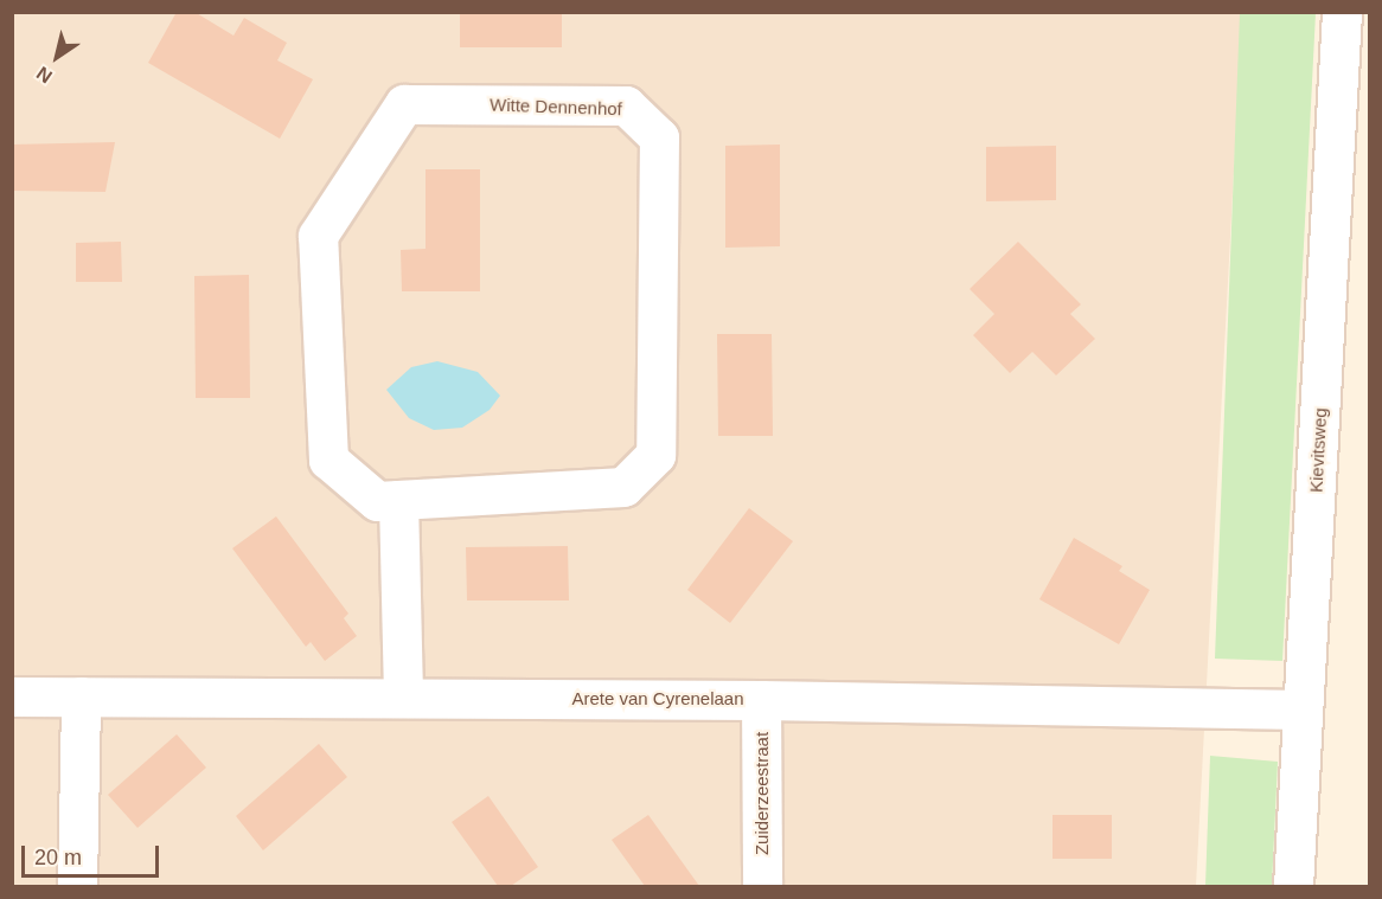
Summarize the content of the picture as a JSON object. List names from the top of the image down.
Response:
{
  "streets": {
    "street": [
      "Witte Dennenhof",
      "Kievitsweg",
      "Arete van Cyrenelaan",
      "Zuiderzeestraat"
    ]
  },
  "crossings": [
    ["Kievitsweg", "Arete van Cyrenelaan"],
    ["Arete van Cyrenelaan", "Zuiderzeestraat"]
  ],
  "scale_bar": "20 m",
  "north": "bottom left"
}
